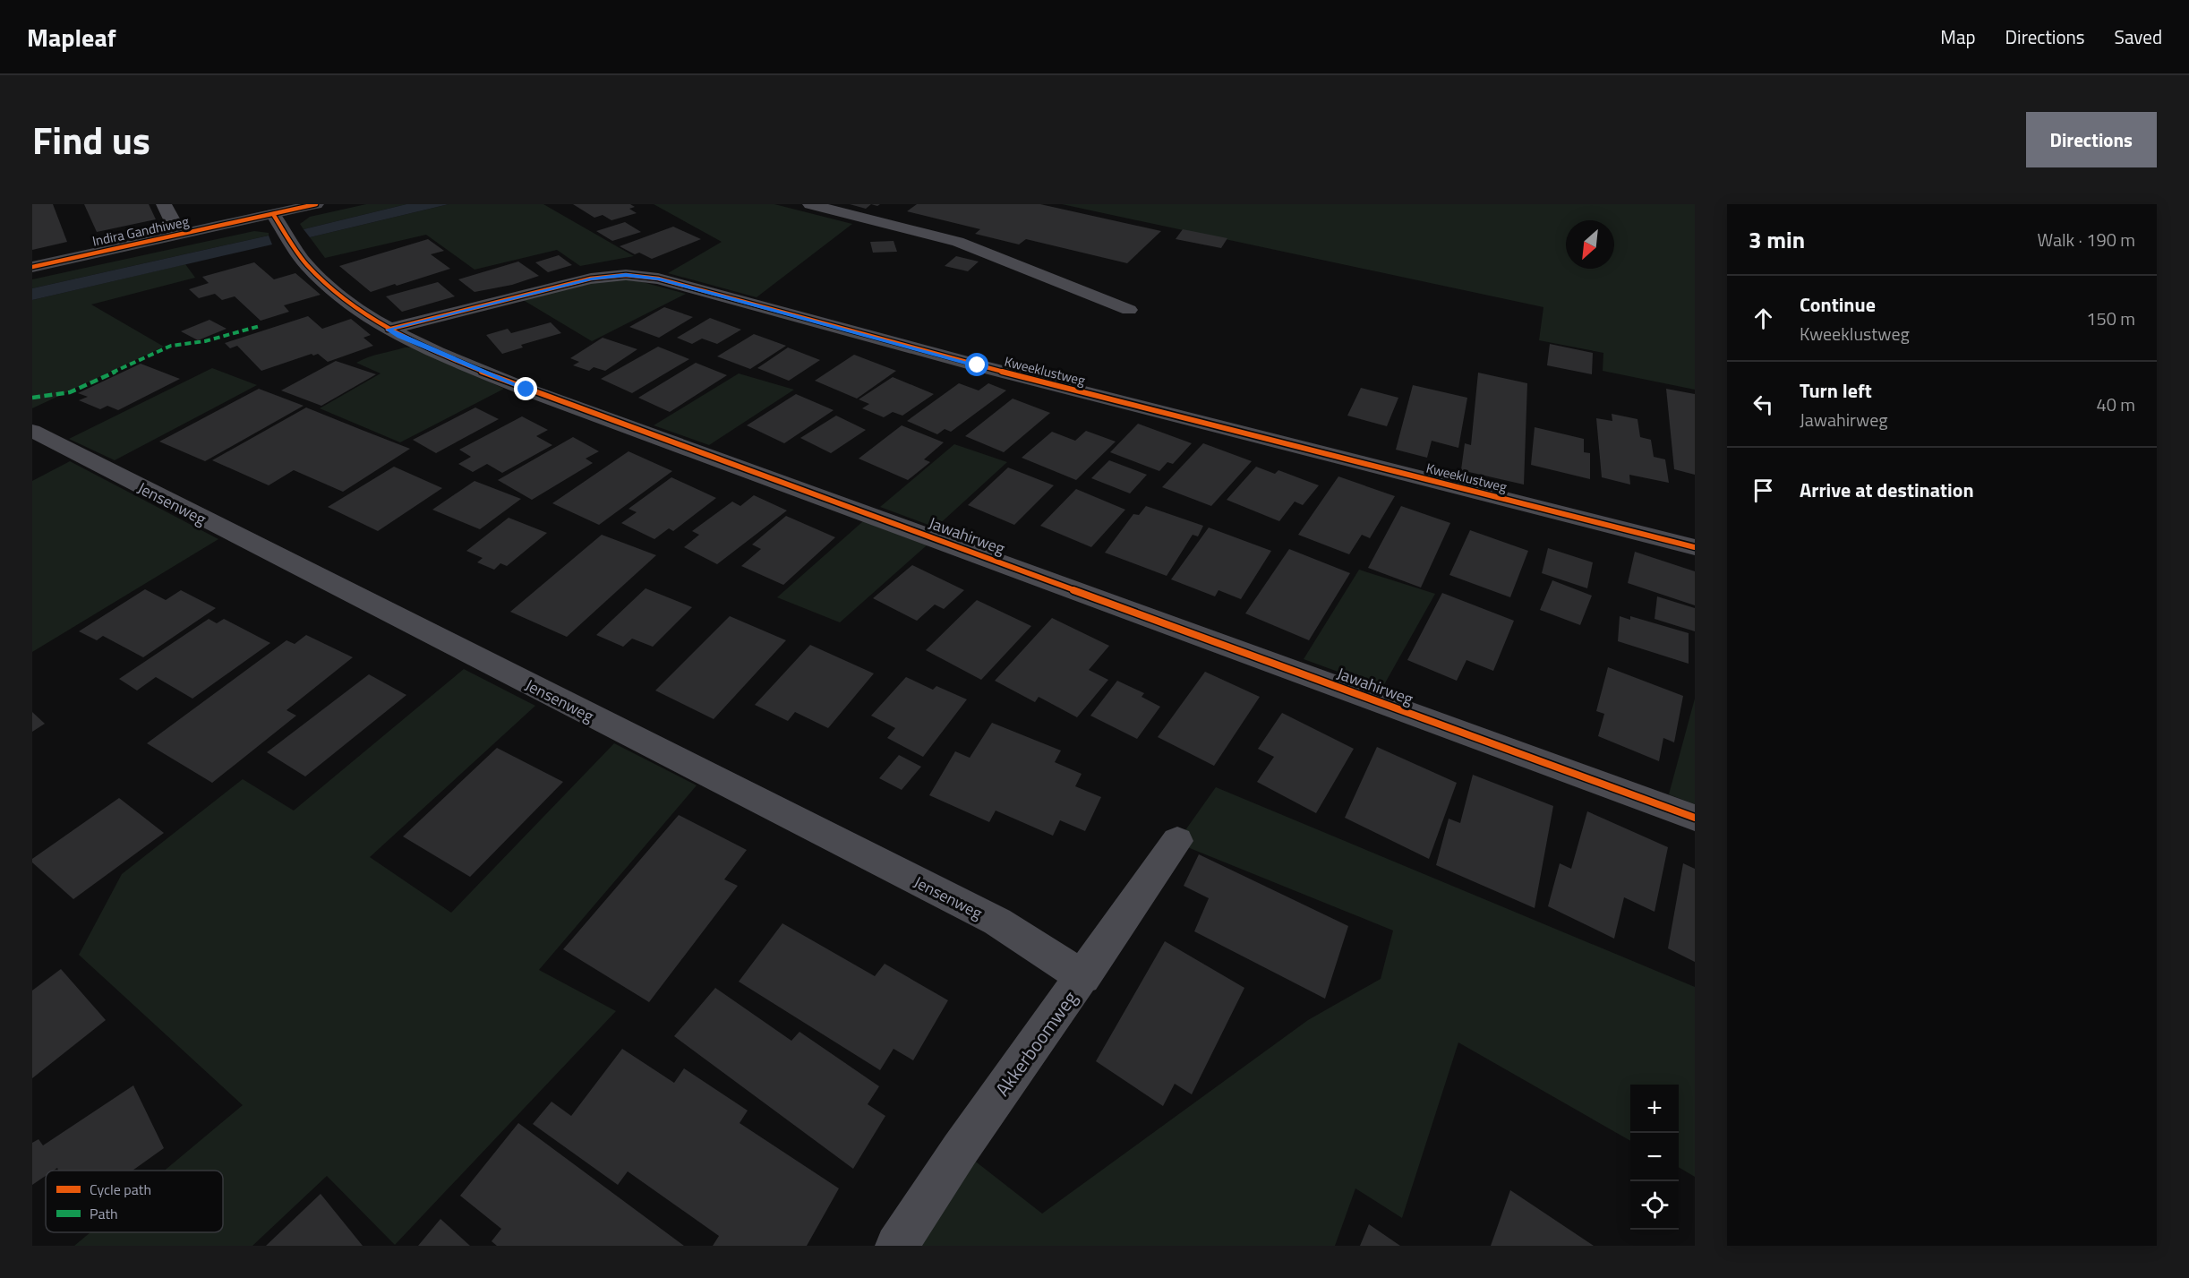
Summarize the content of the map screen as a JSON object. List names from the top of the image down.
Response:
{
  "streets": {
    "main road": ["Indira Gandhiweg"],
    "street": [
      "Kweeklustweg",
      "Jensenweg",
      "Jawahirweg",
      "Akkerboomweg"
    ]
  },
  "crossings": [
    ["Indira Gandhiweg", "Jawahirweg"],
    ["Kweeklustweg", "Jawahirweg"],
    ["Jensenweg", "Akkerboomweg"]
  ],
  "legend": ["Cycle path", "Path"],
  "north": "bottom left",
  "page": {
    "header": "Mapleaf",
    "nav": ["Map", "Directions", "Saved"],
    "title": "Find us",
    "buttons": "Directions",
    "heading": ["3 min", "Walk · 190 m"],
    "list": [
      ["Continue", "Kweeklustweg", "150 m"],
      ["Turn left", "Jawahirweg", "40 m"],
      "Arrive at destination"
    ],
    "map_buttons": ["+", "−"]
  }
}
